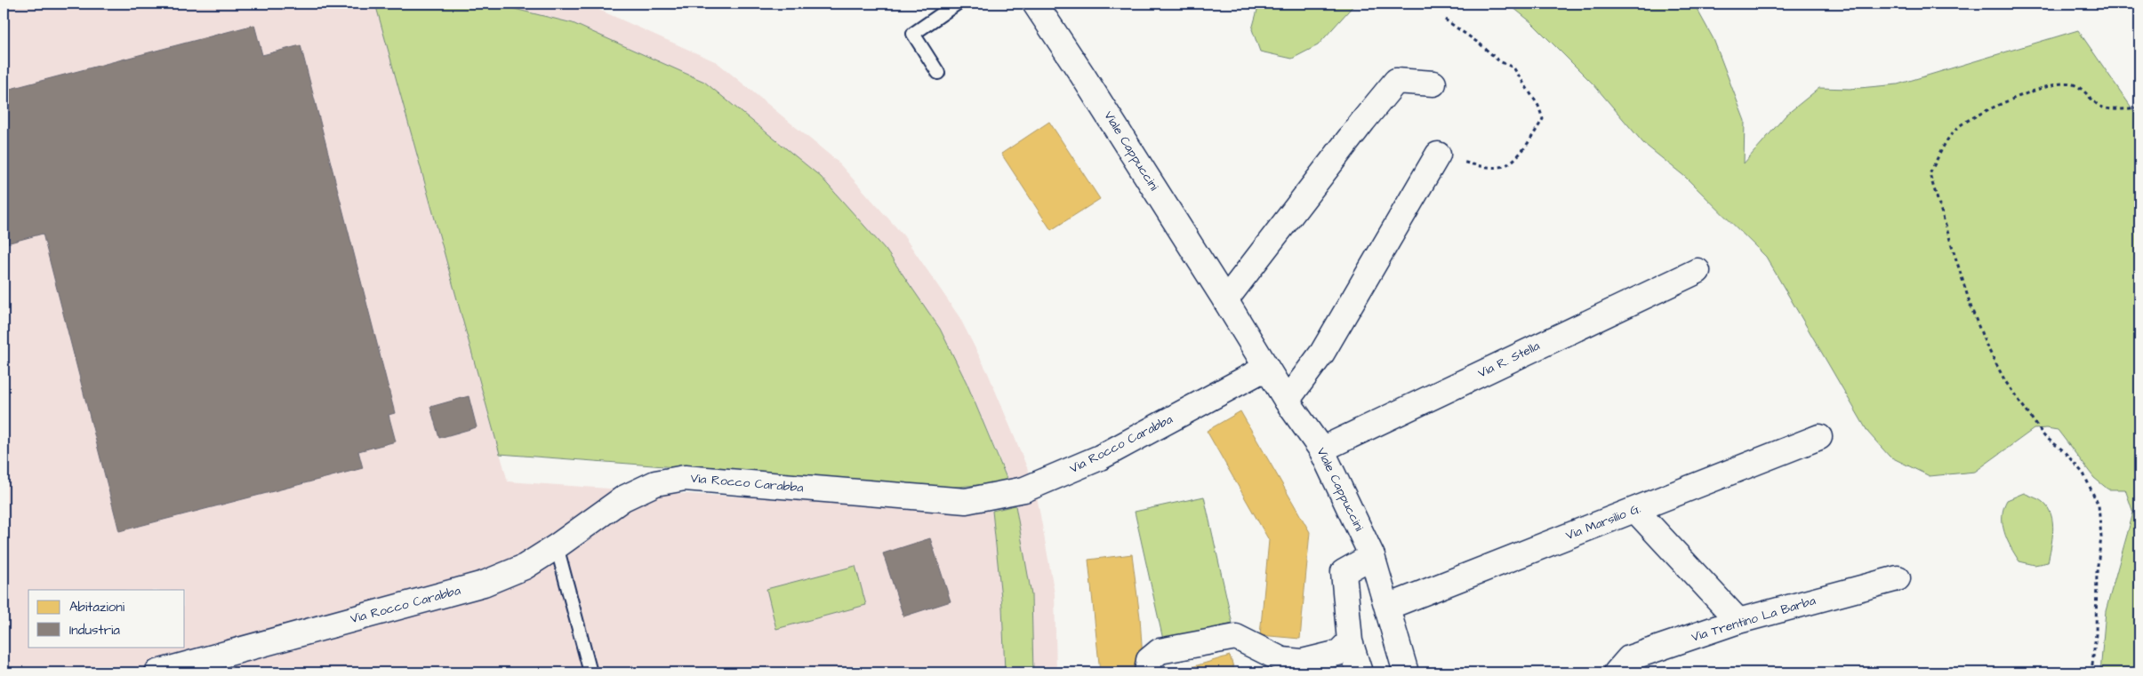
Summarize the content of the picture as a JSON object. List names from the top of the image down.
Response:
{
  "streets": {
    "street": [
      "Viale Cappuccini",
      "Via R. Stella",
      "Via Rocco Carabba",
      "Via Marsilio G.",
      "Via Trentino La Barba"
    ]
  },
  "crossings": [
    ["Viale Cappuccini", "Via R. Stella"],
    ["Viale Cappuccini", "Via Rocco Carabba"],
    ["Viale Cappuccini", "Via Marsilio G."]
  ],
  "legend": ["Abitazioni", "Industria"]
}
